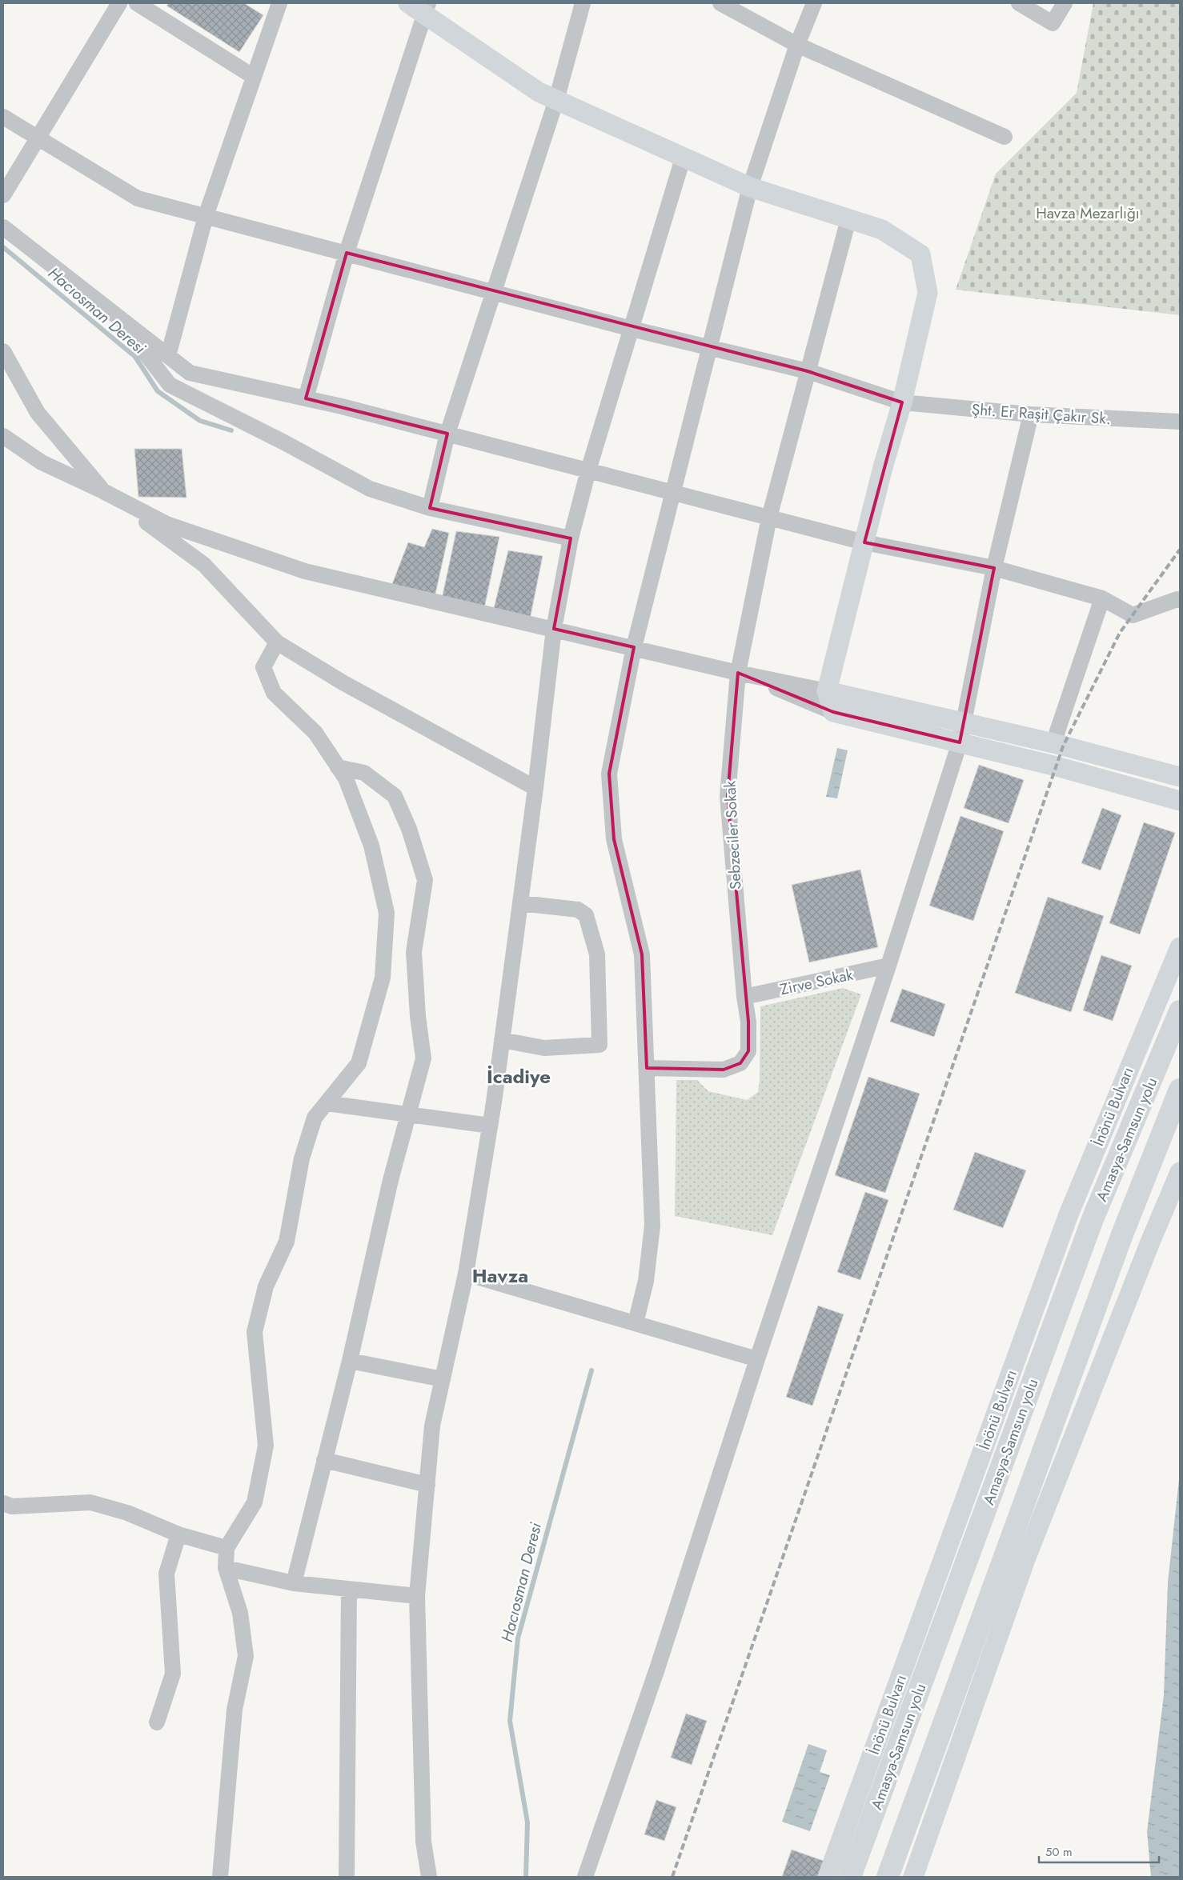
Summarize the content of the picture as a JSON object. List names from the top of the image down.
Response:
{
  "streets": {
    "highway": ["Amasya-Samsun yolu"],
    "main road": ["İnönü Bulvarı"],
    "street": ["Şht. Er Raşit Çakır Sk.", "Sebzeciler Sokak", "Zirve Sokak"]
  },
  "crossings": [
    ["Şht. Er Raşit Çakır Sk.", "Sebzeciler Sokak"],
    ["Sebzeciler Sokak", "Zirve Sokak"]
  ],
  "districts": ["İcadiye", "Havza"],
  "water": ["Hacıosman Deresi"],
  "parks": ["Havza Mezarlığı"],
  "scale_bar": "50 m"
}
